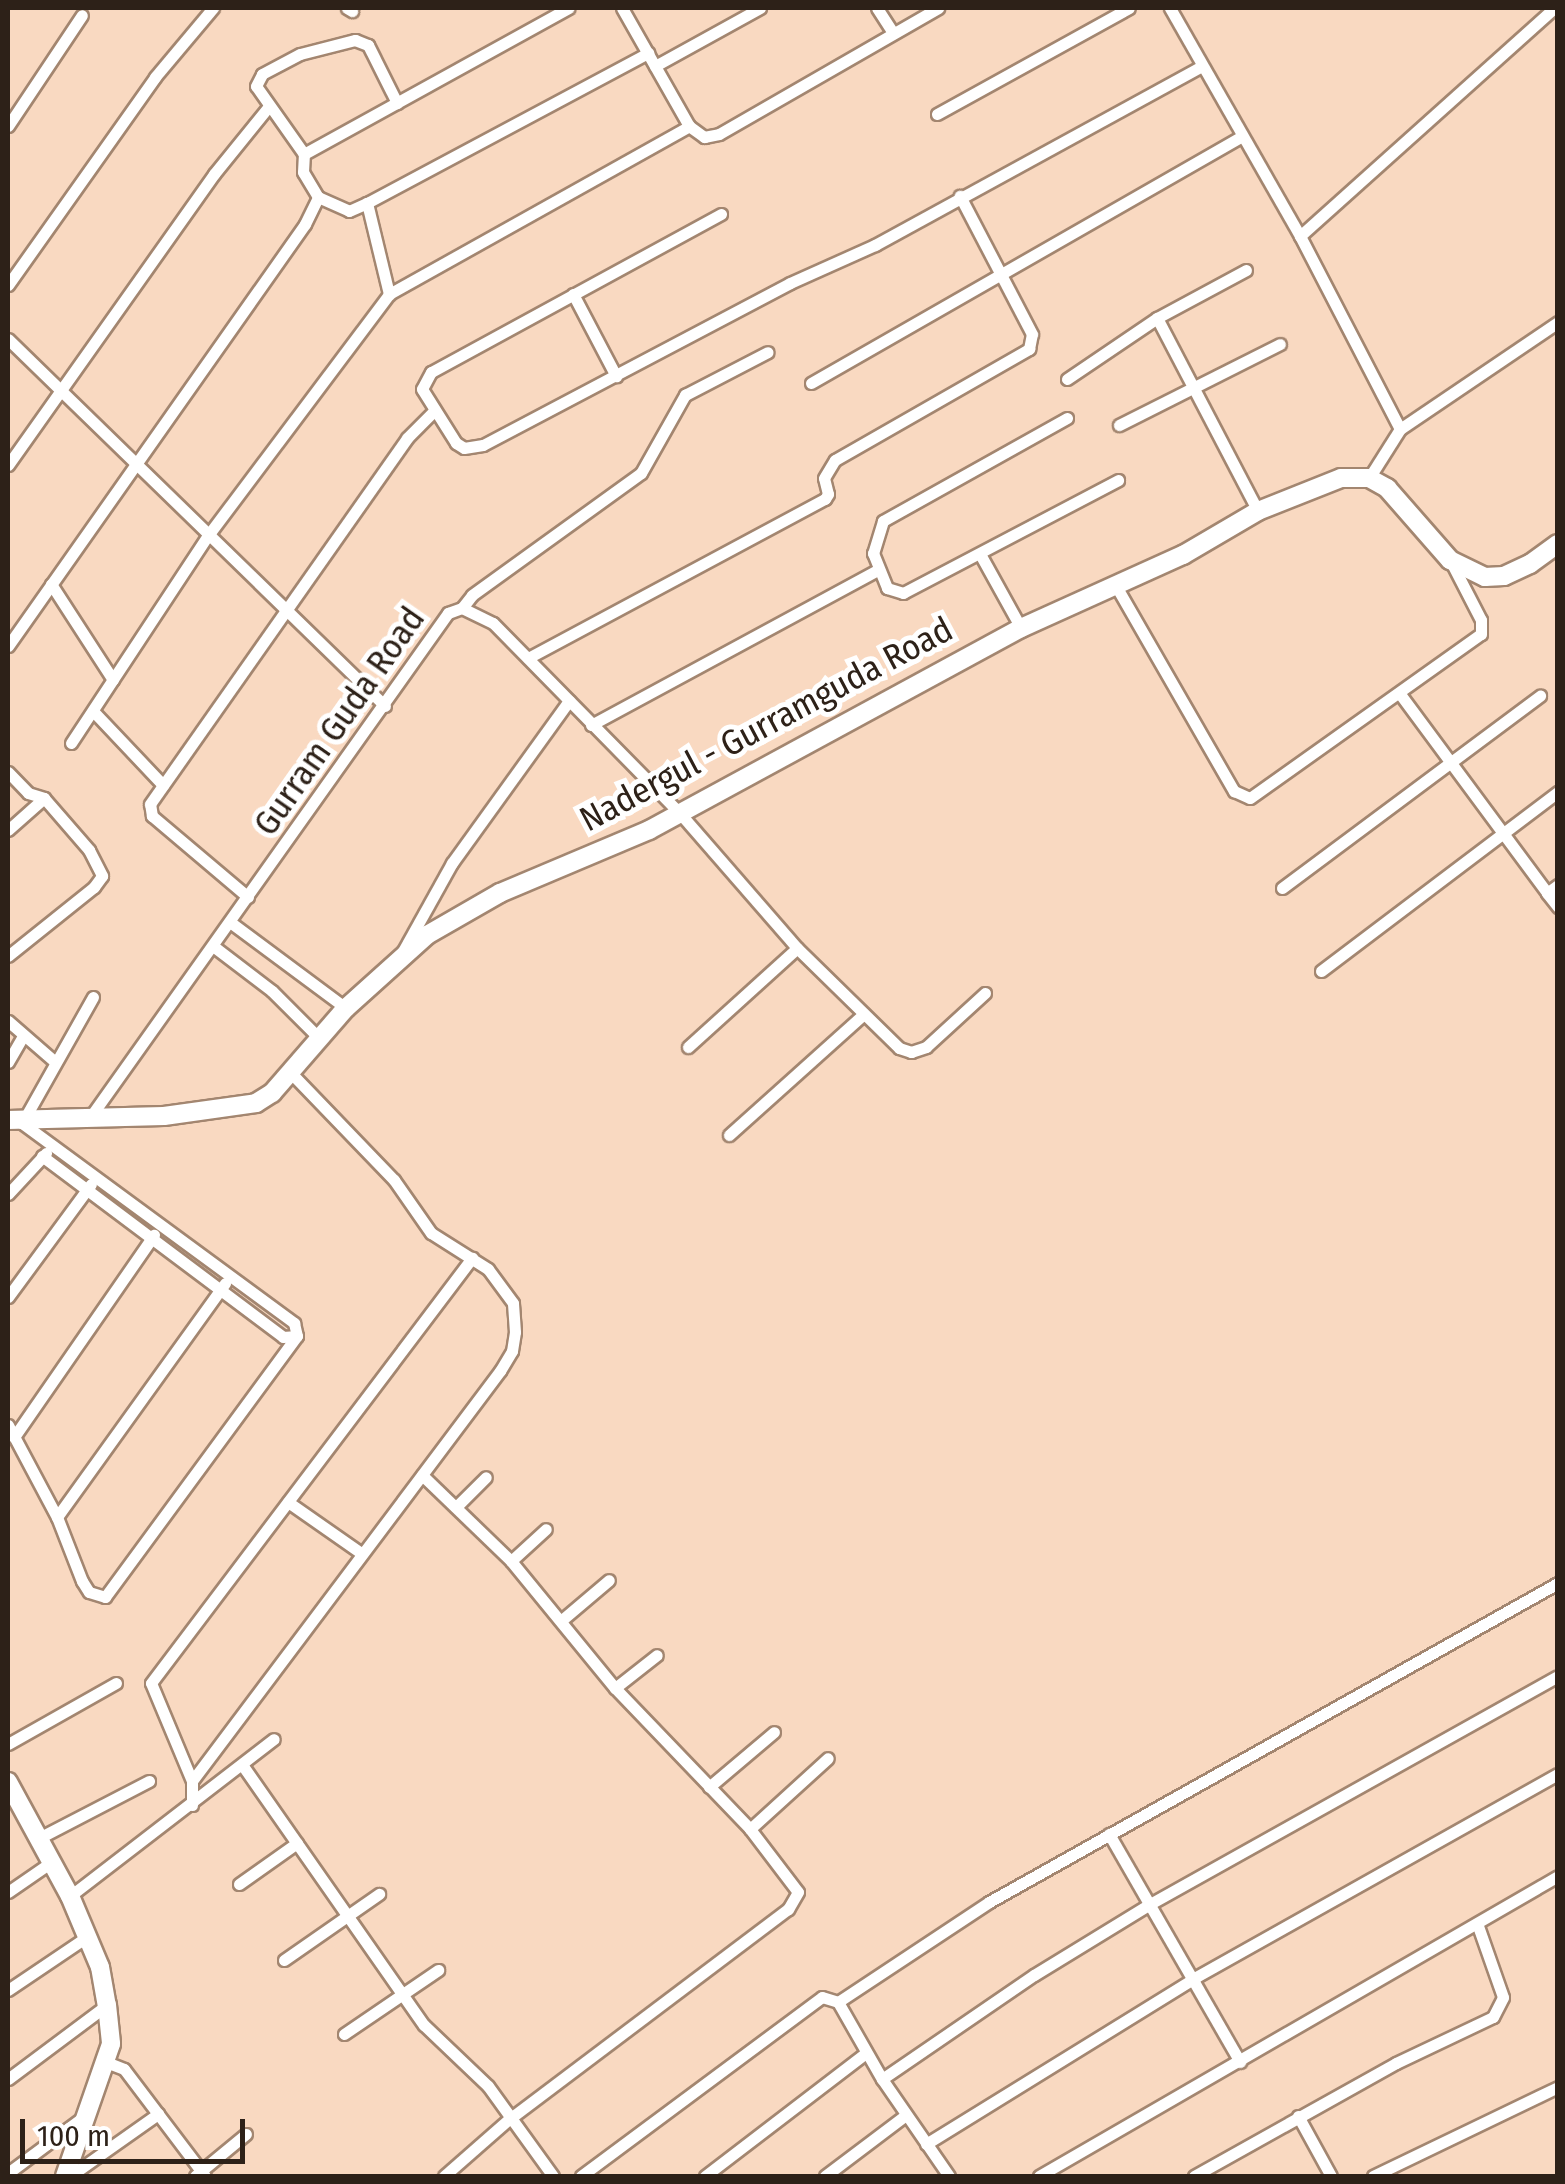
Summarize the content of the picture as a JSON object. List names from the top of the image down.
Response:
{
  "streets": {
    "main road": ["Nadergul - Gurramguda Road"],
    "street": ["Gurram Guda Road"]
  },
  "crossings": [
    ["Gurram Guda Road", "Nadergul - Gurramguda Road"]
  ],
  "scale_bar": "100 m"
}
